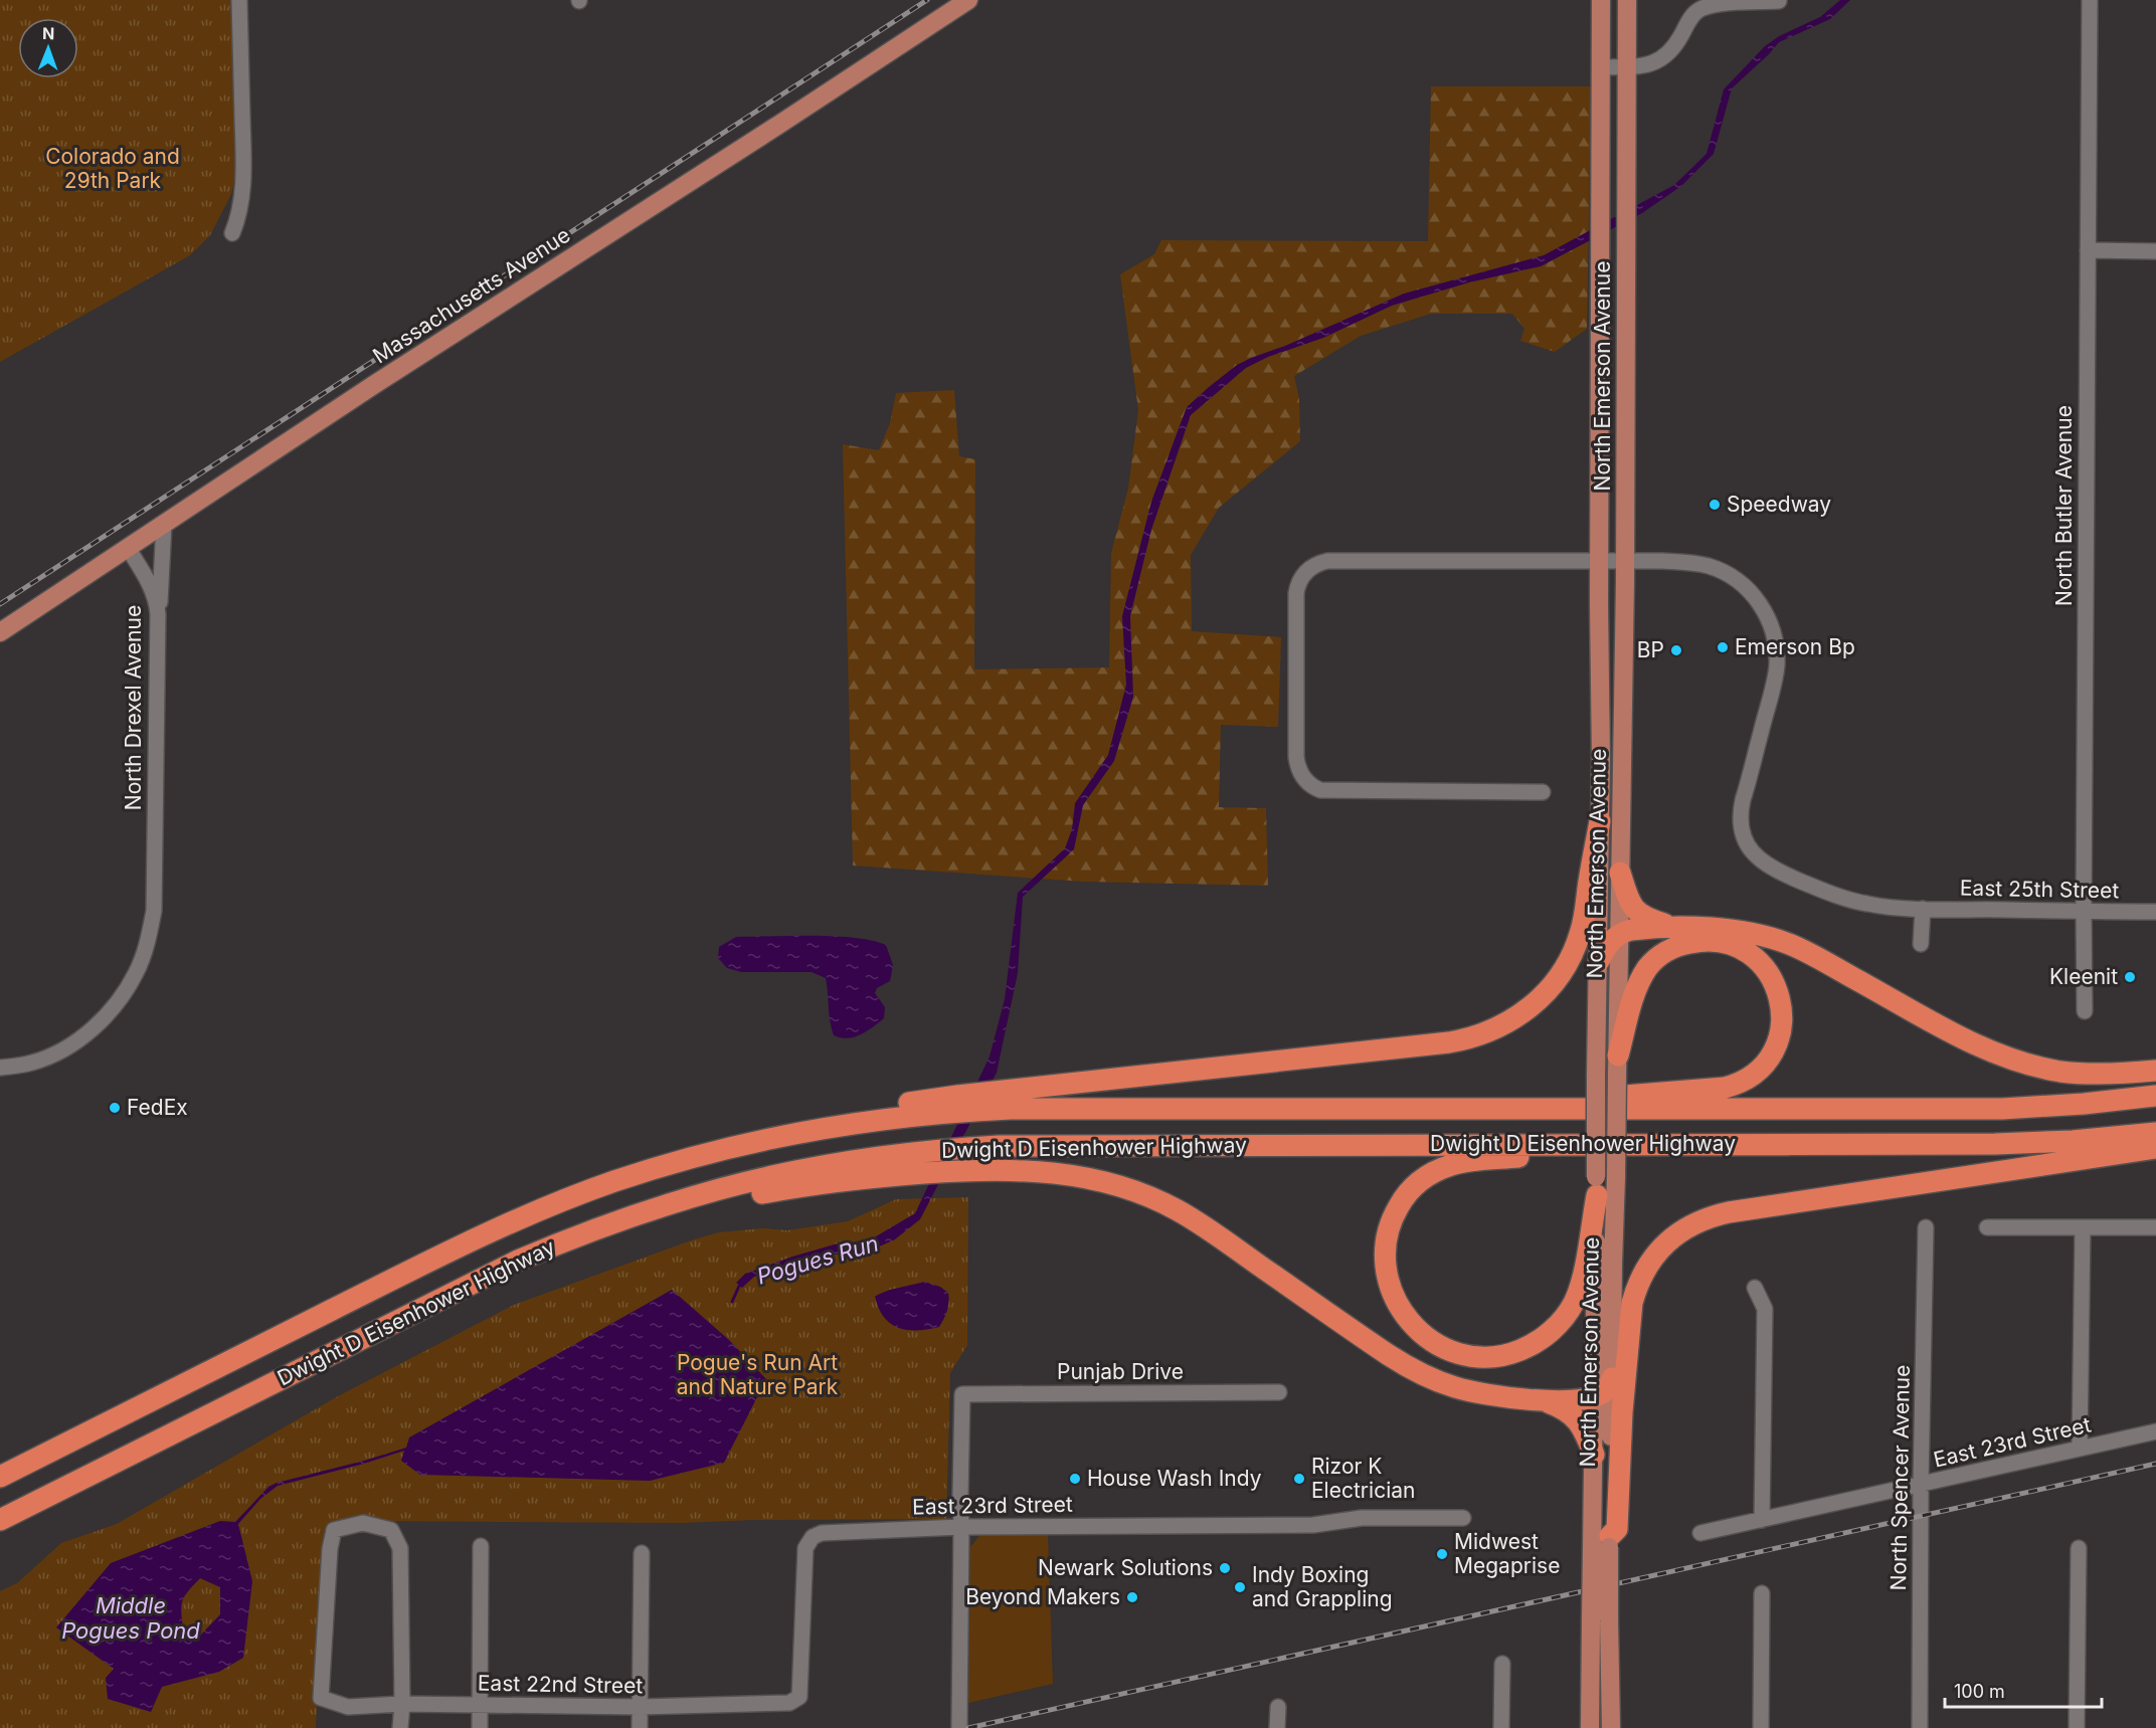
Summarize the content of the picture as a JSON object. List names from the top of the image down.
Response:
{
  "streets": {
    "highway": ["Dwight D Eisenhower Highway"],
    "main road": ["Massachusetts Avenue", "North Emerson Avenue"],
    "street": [
      "North Butler Avenue",
      "North Drexel Avenue",
      "East 25th Street",
      "Punjab Drive",
      "East 23rd Street",
      "North Spencer Avenue",
      "East 22nd Street"
    ]
  },
  "crossings": [
    ["Massachusetts Avenue", "North Drexel Avenue"],
    ["North Emerson Avenue", "East 25th Street"],
    ["North Butler Avenue", "East 25th Street"],
    ["Punjab Drive", "East 23rd Street"],
    ["East 23rd Street", "North Spencer Avenue"],
    ["East 23rd Street", "East 22nd Street"]
  ],
  "water": ["Pogues Run", "Middle Pogues Pond"],
  "parks": ["Colorado and 29th Park", "Pogue's Run Art and Nature Park"],
  "places": [
    "Speedway",
    "Emerson Bp",
    "BP",
    "Kleenit",
    "FedEx",
    "House Wash Indy",
    "Rizor K Electrician",
    "Midwest Megaprise",
    "Newark Solutions",
    "Indy Boxing and Grappling",
    "Beyond Makers"
  ],
  "scale_bar": "100 m",
  "north": "top"
}
